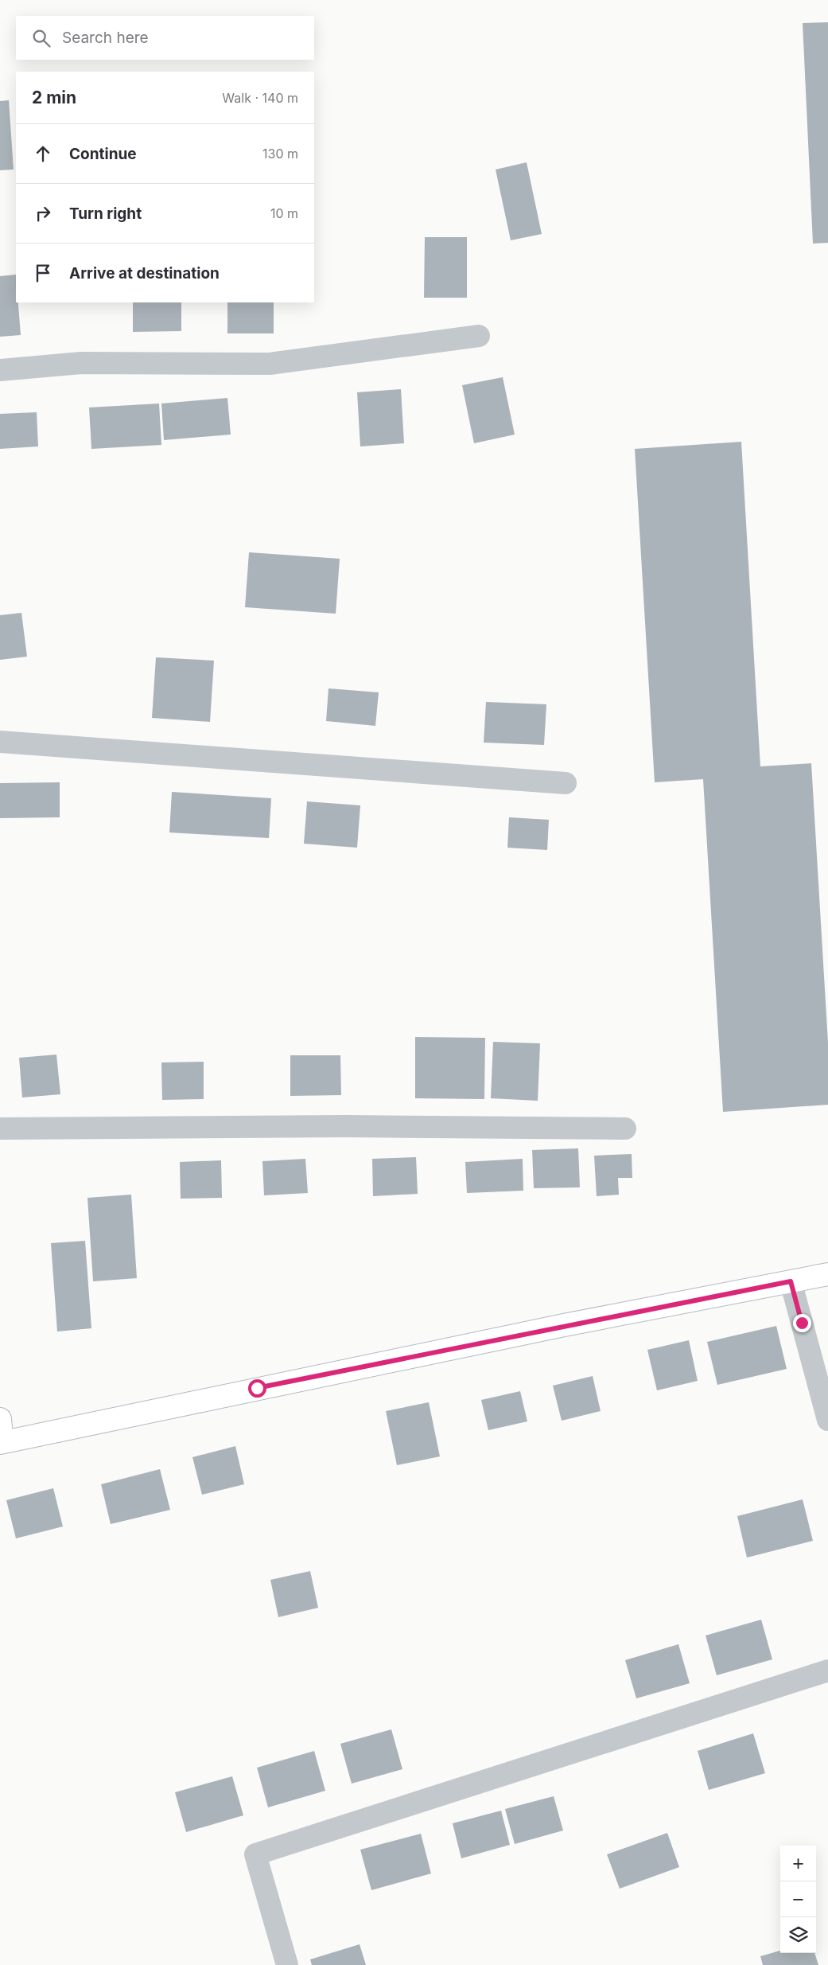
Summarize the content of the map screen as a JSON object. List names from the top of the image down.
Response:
{
  "page": {
    "search": "Search here",
    "heading": ["2 min", "Walk · 140 m"],
    "list": [
      ["Continue", "130 m"],
      ["Turn right", "10 m"],
      "Arrive at destination"
    ],
    "map_buttons": ["+", "−"]
  }
}
